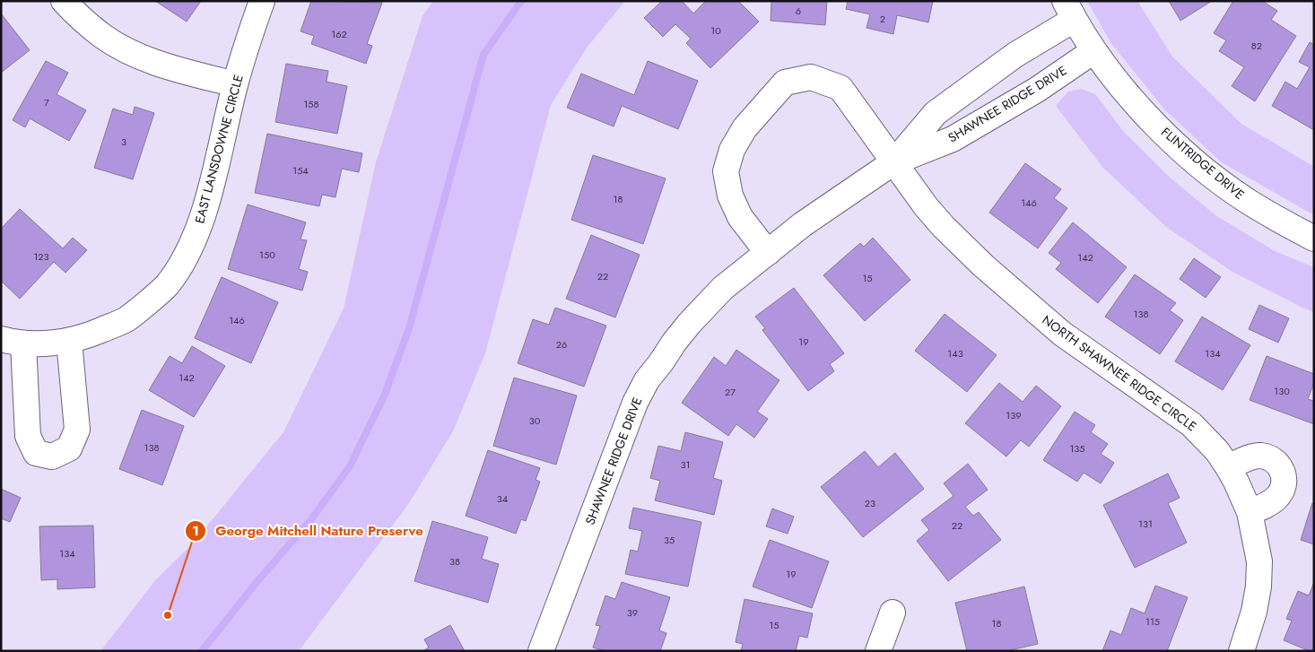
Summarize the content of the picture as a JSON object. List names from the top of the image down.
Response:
{
  "streets": {
    "street": [
      "SHAWNEE RIDGE DRIVE",
      "EAST LANSDOWNE CIRCLE",
      "FLINTRIDGE DRIVE",
      "NORTH SHAWNEE RIDGE CIRCLE"
    ]
  },
  "crossings": [
    ["SHAWNEE RIDGE DRIVE", "FLINTRIDGE DRIVE"],
    ["SHAWNEE RIDGE DRIVE", "NORTH SHAWNEE RIDGE CIRCLE"]
  ],
  "places": ["George Mitchell Nature Preserve"],
  "house_numbers": [
    "6",
    "2",
    "10",
    "162",
    "82",
    "7",
    "158",
    "3",
    "154",
    "18",
    "146",
    "150",
    "123",
    "142",
    "22",
    "15",
    "138",
    "146",
    "19",
    "26",
    "143",
    "134",
    "142",
    "130",
    "27",
    "139",
    "30",
    "138",
    "135",
    "31",
    "34",
    "23",
    "131",
    "22",
    "35",
    "134",
    "38",
    "19",
    "39",
    "115",
    "18",
    "15"
  ]
}
